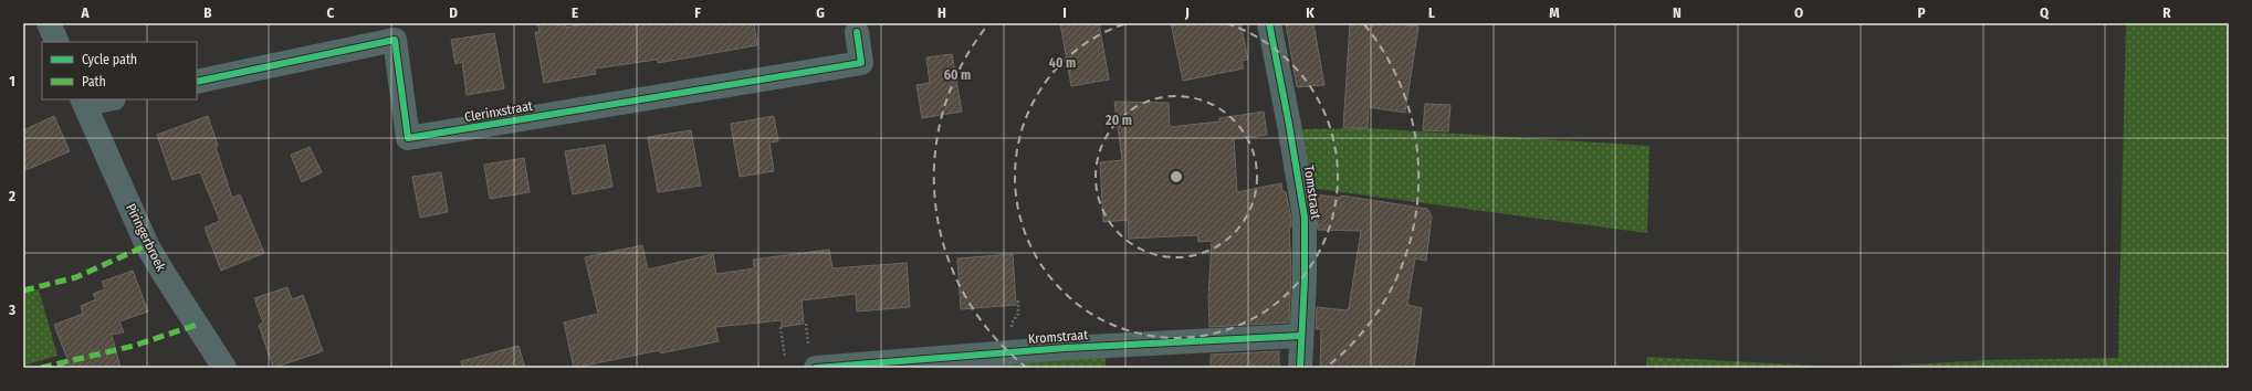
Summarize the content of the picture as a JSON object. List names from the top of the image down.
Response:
{
  "streets": {
    "street": [
      "Clerinxstraat",
      "Tomstraat",
      "Piringerbroek",
      "Kromstraat"
    ]
  },
  "crossings": [
    ["Tomstraat", "Kromstraat"]
  ],
  "legend": ["Cycle path", "Path"],
  "grid": {
    "columns": [
      "A",
      "B",
      "C",
      "D",
      "E",
      "F",
      "G",
      "H",
      "I",
      "J",
      "K",
      "L",
      "M",
      "N",
      "O",
      "P",
      "Q",
      "R"
    ],
    "rows": ["1", "2", "3"]
  },
  "rings": ["40 m", "60 m", "20 m"]
}
